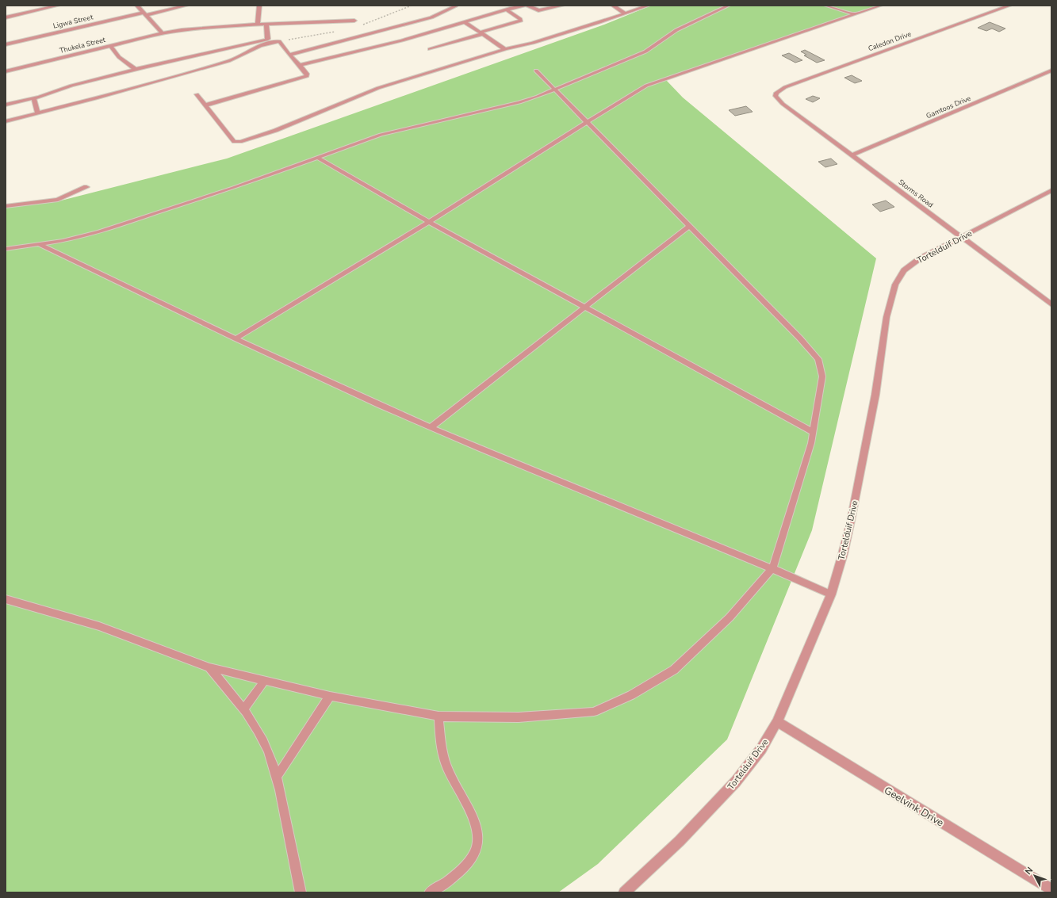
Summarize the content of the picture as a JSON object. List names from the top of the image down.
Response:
{
  "streets": {
    "street": [
      "Ligwa Street",
      "Caledon Drive",
      "Thukela Street",
      "Gamtoos Drive",
      "Storms Road",
      "Tortelduif Drive",
      "Geelvink Drive"
    ]
  },
  "crossings": [
    ["Caledon Drive", "Storms Road"],
    ["Gamtoos Drive", "Storms Road"],
    ["Storms Road", "Tortelduif Drive"],
    ["Tortelduif Drive", "Geelvink Drive"]
  ],
  "north": "top left"
}
